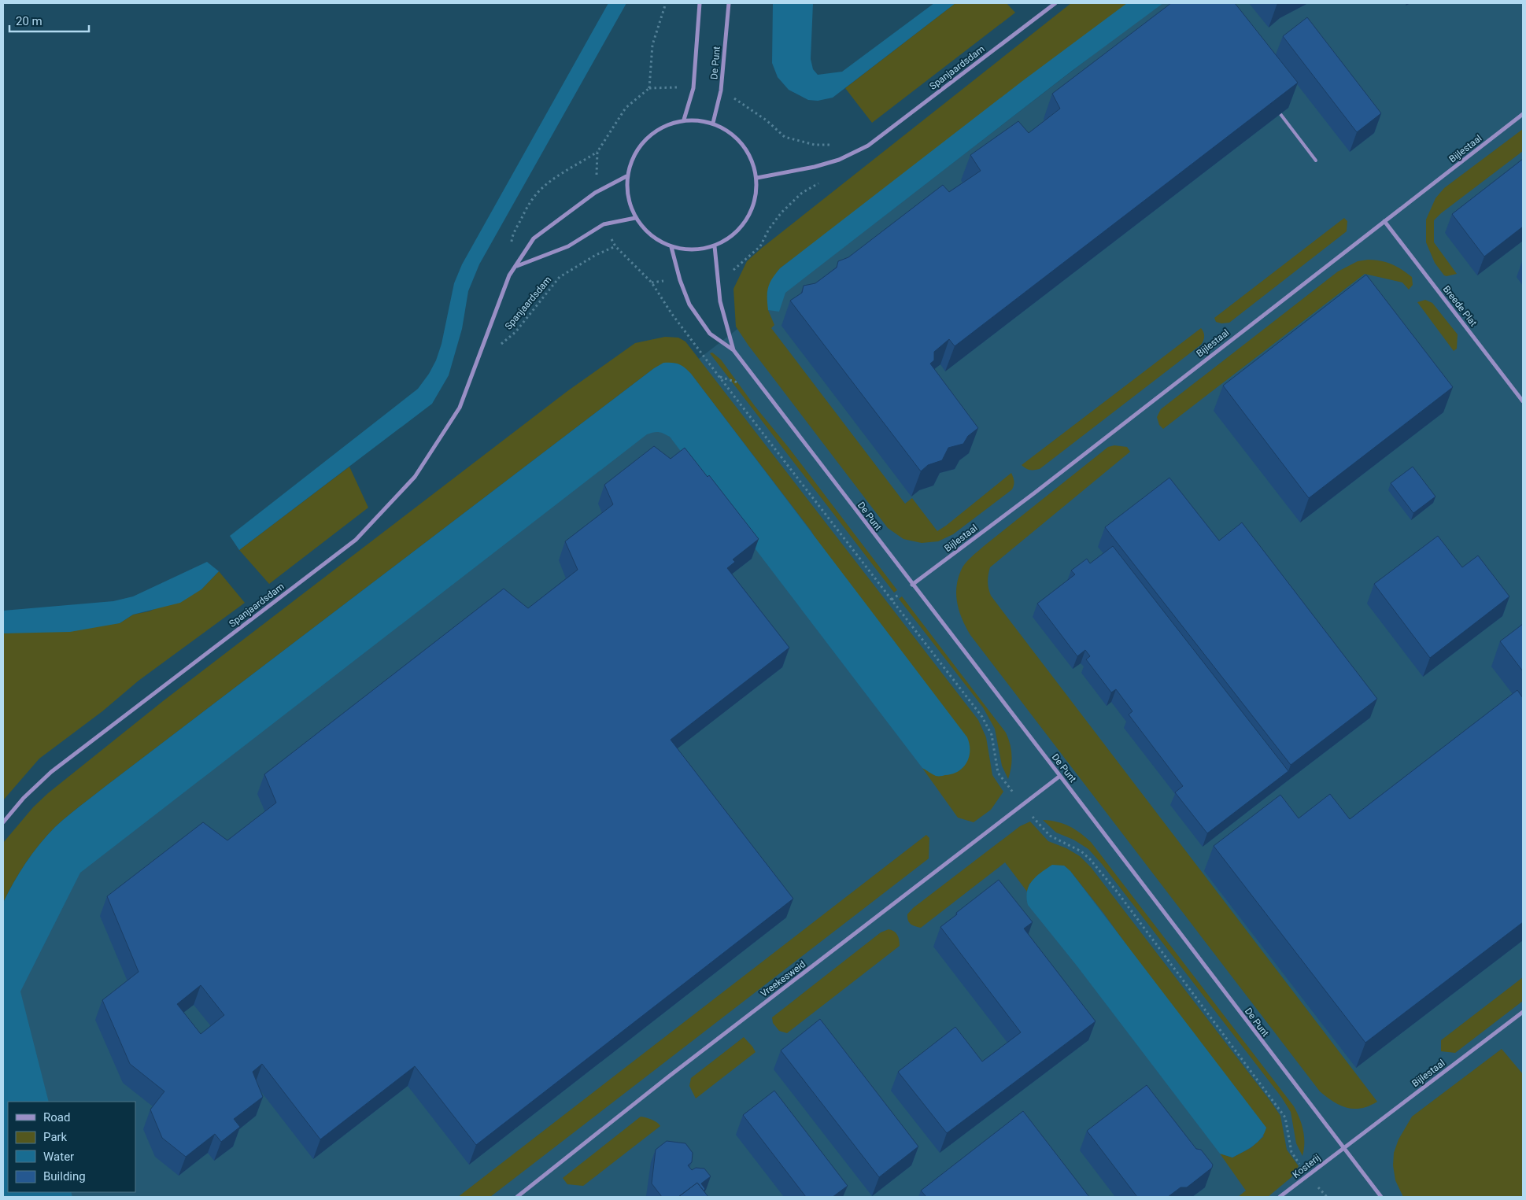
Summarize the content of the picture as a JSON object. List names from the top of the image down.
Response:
{
  "streets": {
    "street": [
      "De Punt",
      "Spanjaardsdam",
      "Bijlestaal",
      "Breede Plat",
      "Vreekesweid",
      "Kosterij"
    ]
  },
  "crossings": [
    ["De Punt", "Spanjaardsdam"],
    ["De Punt", "Bijlestaal"],
    ["De Punt", "Vreekesweid"],
    ["De Punt", "Kosterij"],
    ["Bijlestaal", "Breede Plat"],
    ["Bijlestaal", "Kosterij"]
  ],
  "legend": [
    "Road",
    "Park",
    "Water",
    "Building"
  ],
  "scale_bar": "20 m"
}
